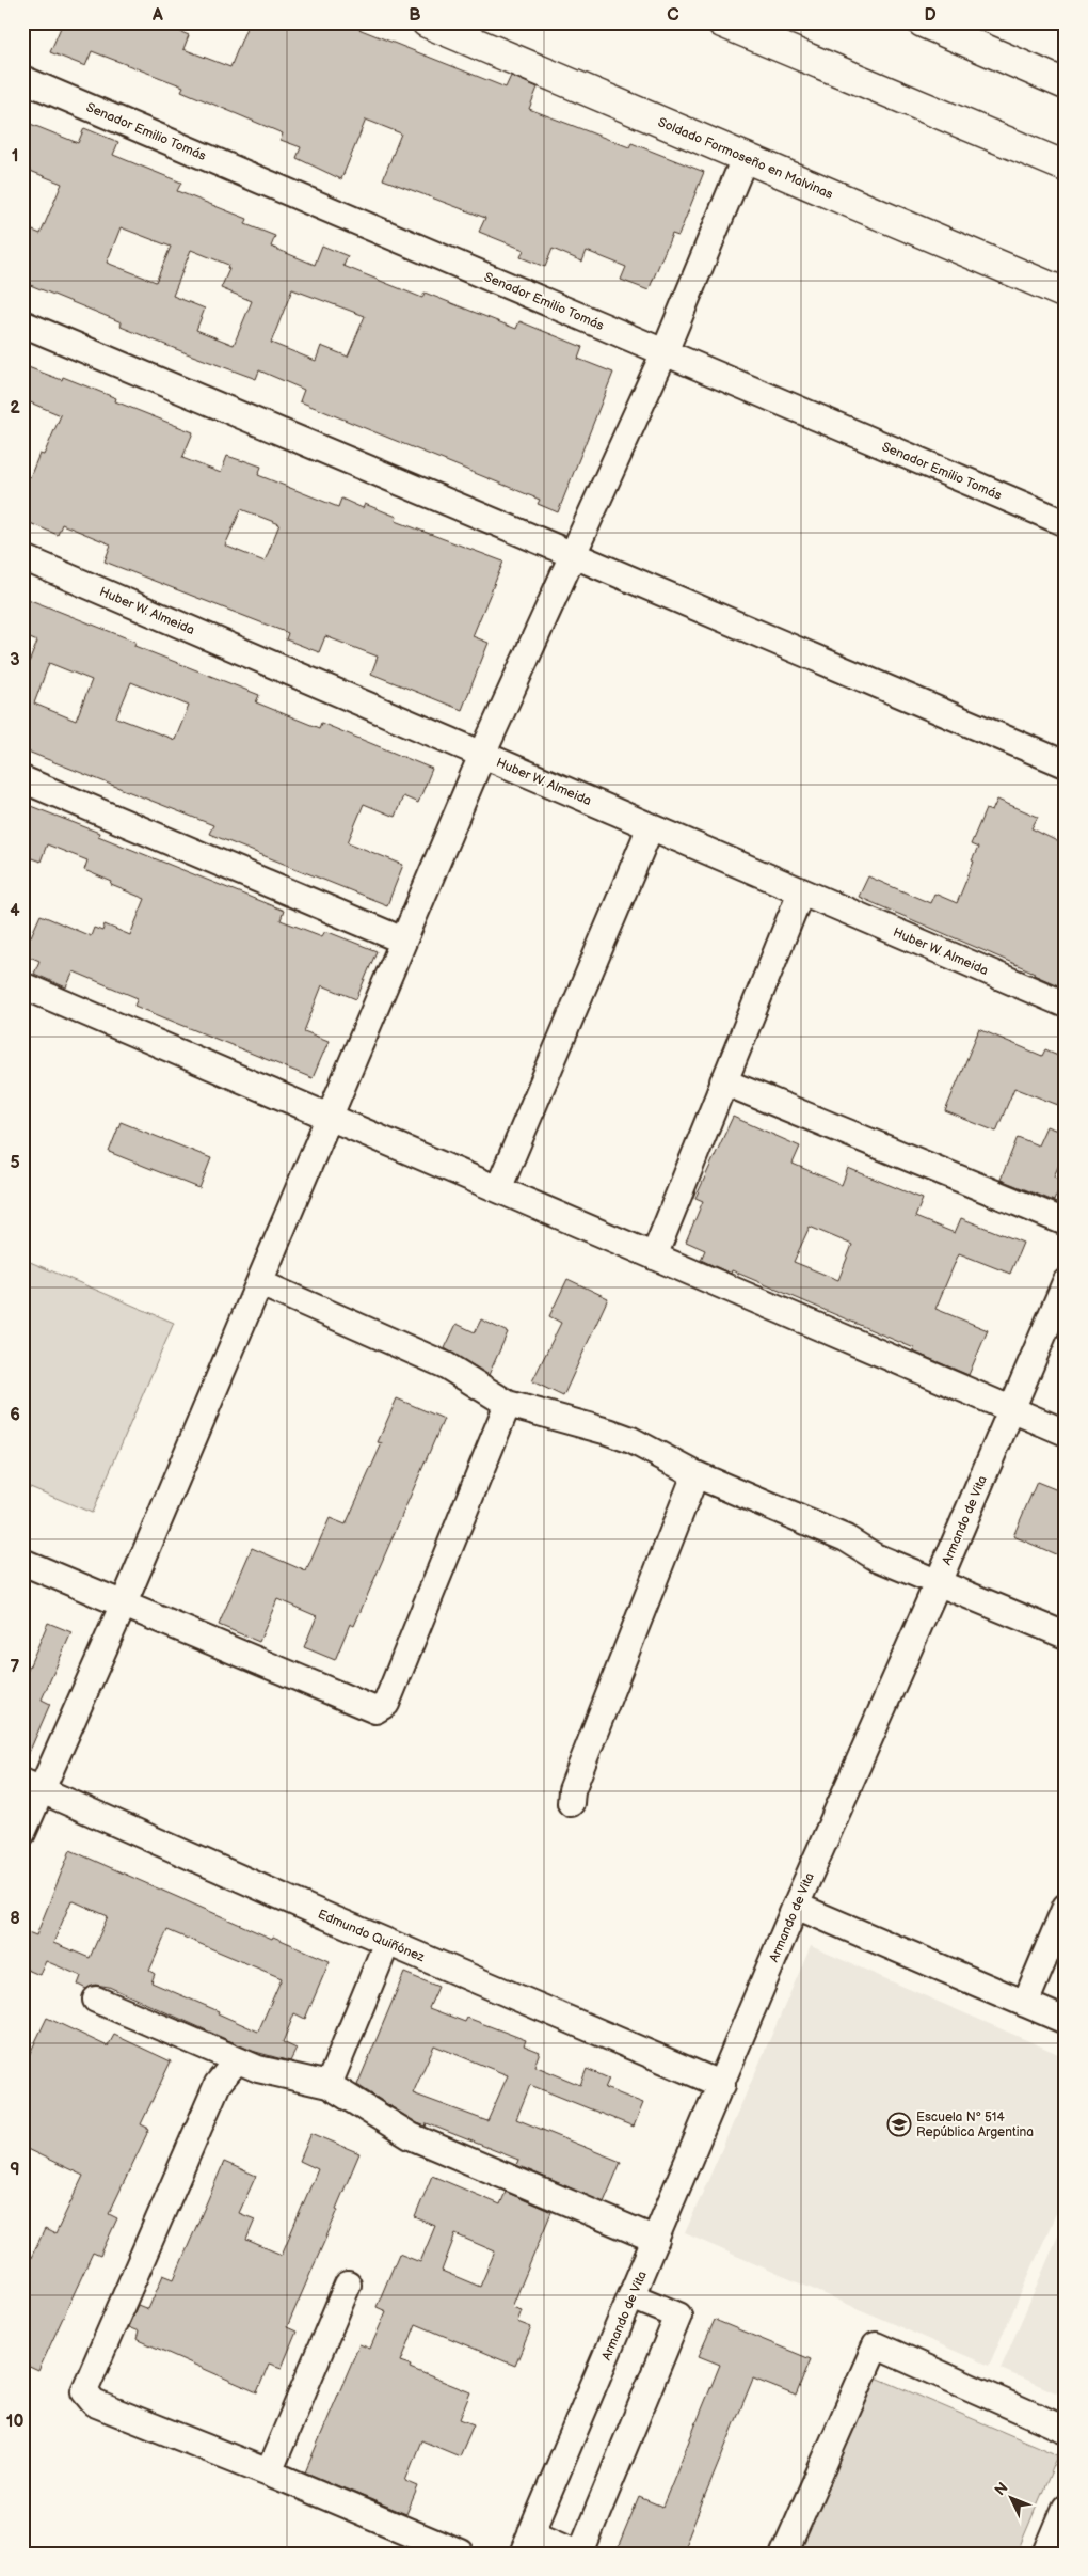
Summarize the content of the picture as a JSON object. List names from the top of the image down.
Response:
{
  "streets": {
    "main road": ["Soldado Formoseño en Malvinas"],
    "street": [
      "Senador Emilio Tomás",
      "Huber W. Almeida",
      "Armando de Vita",
      "Edmundo Quiñónez"
    ]
  },
  "crossings": [
    ["Armando de Vita", "Edmundo Quiñónez"]
  ],
  "places": {
    "school or university": ["Escuela Nº 514 República Argentina"]
  },
  "north": "top left",
  "grid": {
    "columns": [
      "A",
      "B",
      "C",
      "D"
    ],
    "rows": [
      "1",
      "2",
      "3",
      "4",
      "5",
      "6",
      "7",
      "8",
      "9",
      "10"
    ]
  }
}
